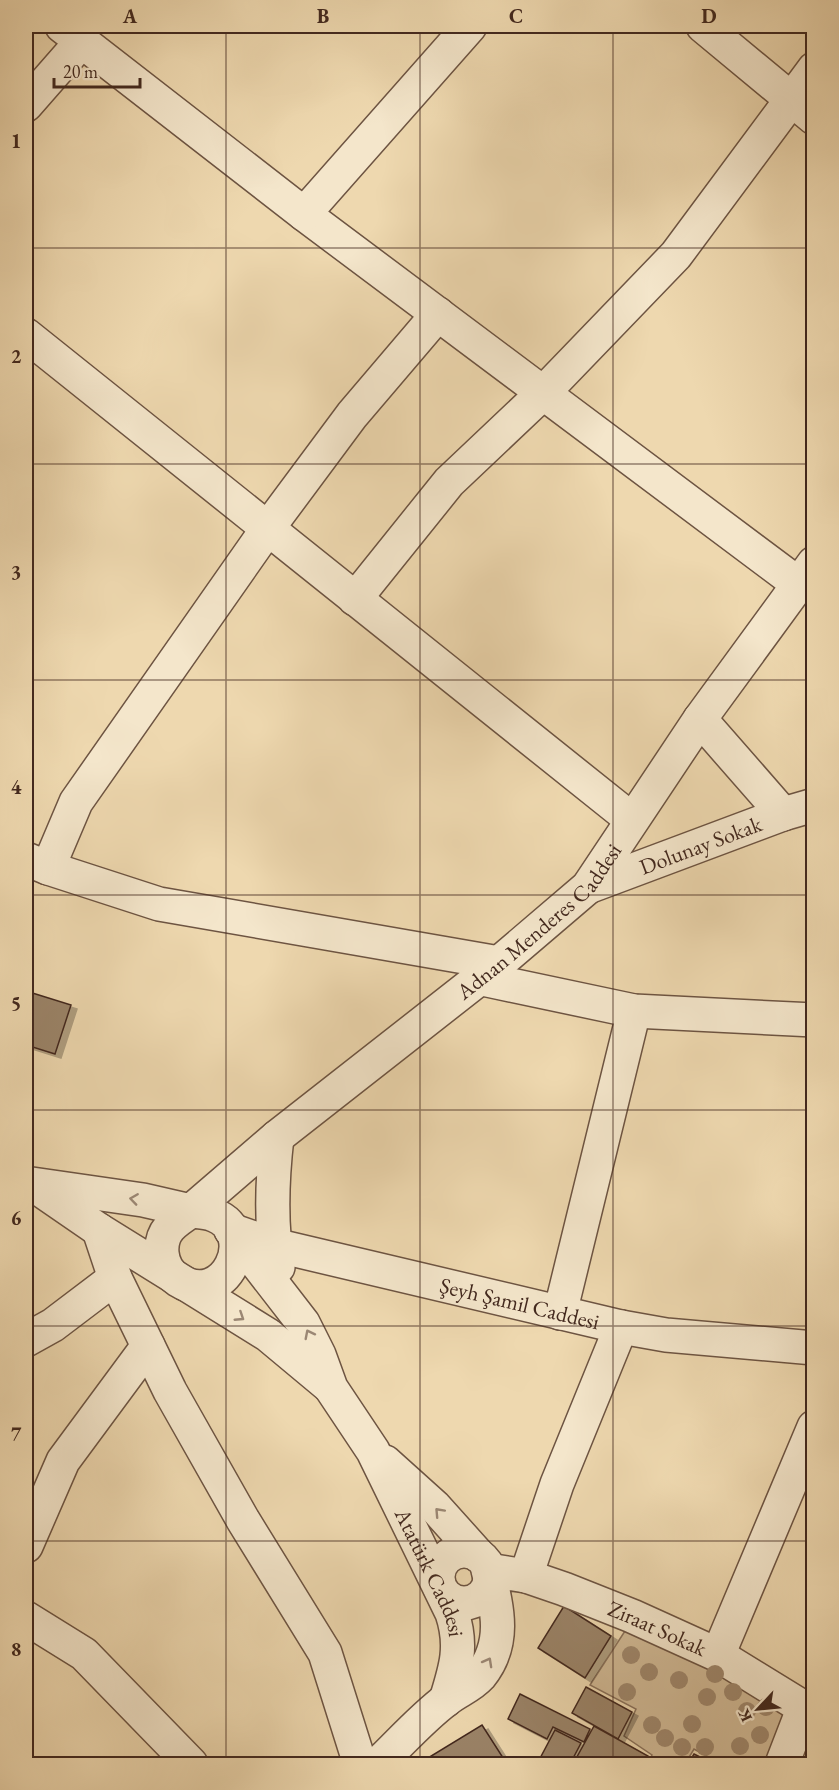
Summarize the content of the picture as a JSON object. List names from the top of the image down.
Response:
{
  "streets": {
    "street": [
      "Dolunay Sokak",
      "Adnan Menderes Caddesi",
      "Şeyh Şamil Caddesi",
      "Atatürk Caddesi",
      "Ziraat Sokak"
    ]
  },
  "crossings": [
    ["Dolunay Sokak", "Adnan Menderes Caddesi"],
    ["Adnan Menderes Caddesi", "Şeyh Şamil Caddesi"],
    ["Atatürk Caddesi", "Ziraat Sokak"]
  ],
  "scale_bar": "20 m",
  "north": "bottom left",
  "grid": {
    "columns": [
      "A",
      "B",
      "C",
      "D"
    ],
    "rows": [
      "1",
      "2",
      "3",
      "4",
      "5",
      "6",
      "7",
      "8"
    ]
  }
}
